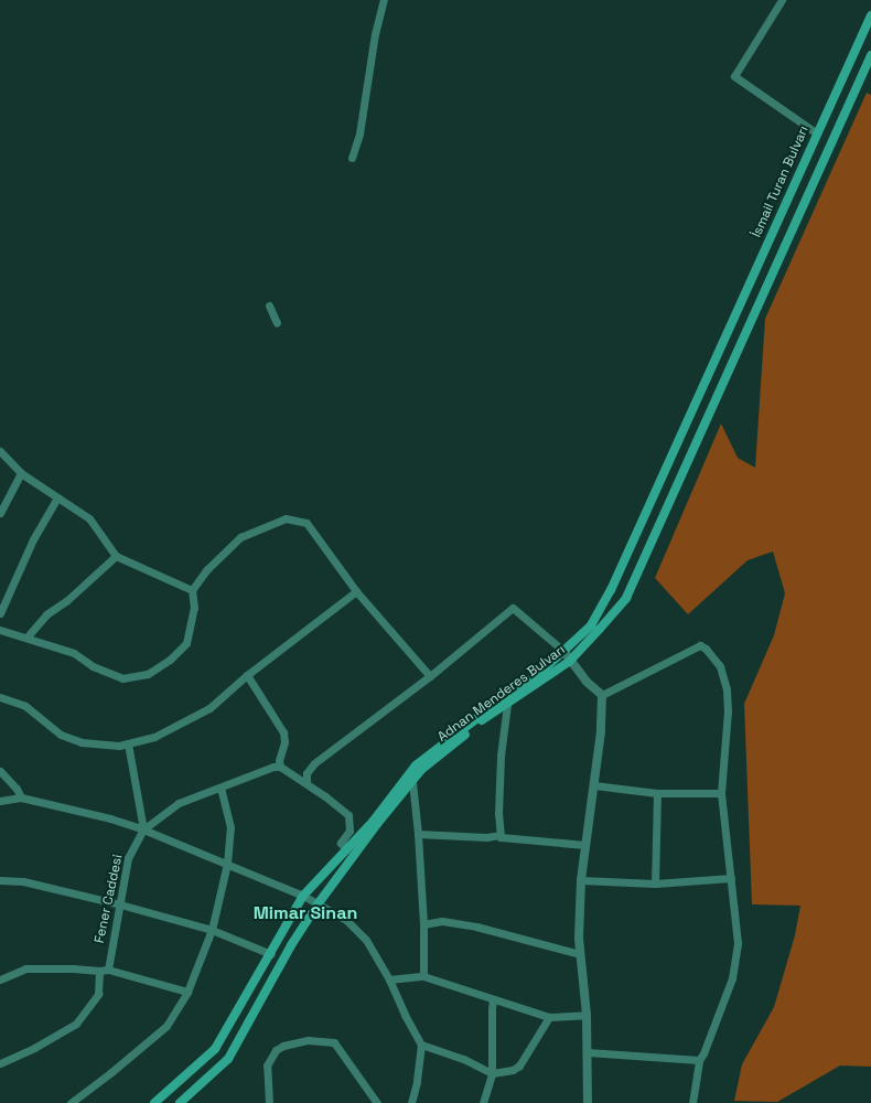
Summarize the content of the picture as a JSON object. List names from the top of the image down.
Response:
{
  "streets": {
    "main road": ["İsmail Turan Bulvarı", "Adnan Menderes Bulvarı"],
    "street": ["Fener Caddesi"]
  },
  "crossings": [
    ["İsmail Turan Bulvarı", "Adnan Menderes Bulvarı"]
  ],
  "districts": ["Mimar Sinan"]
}
